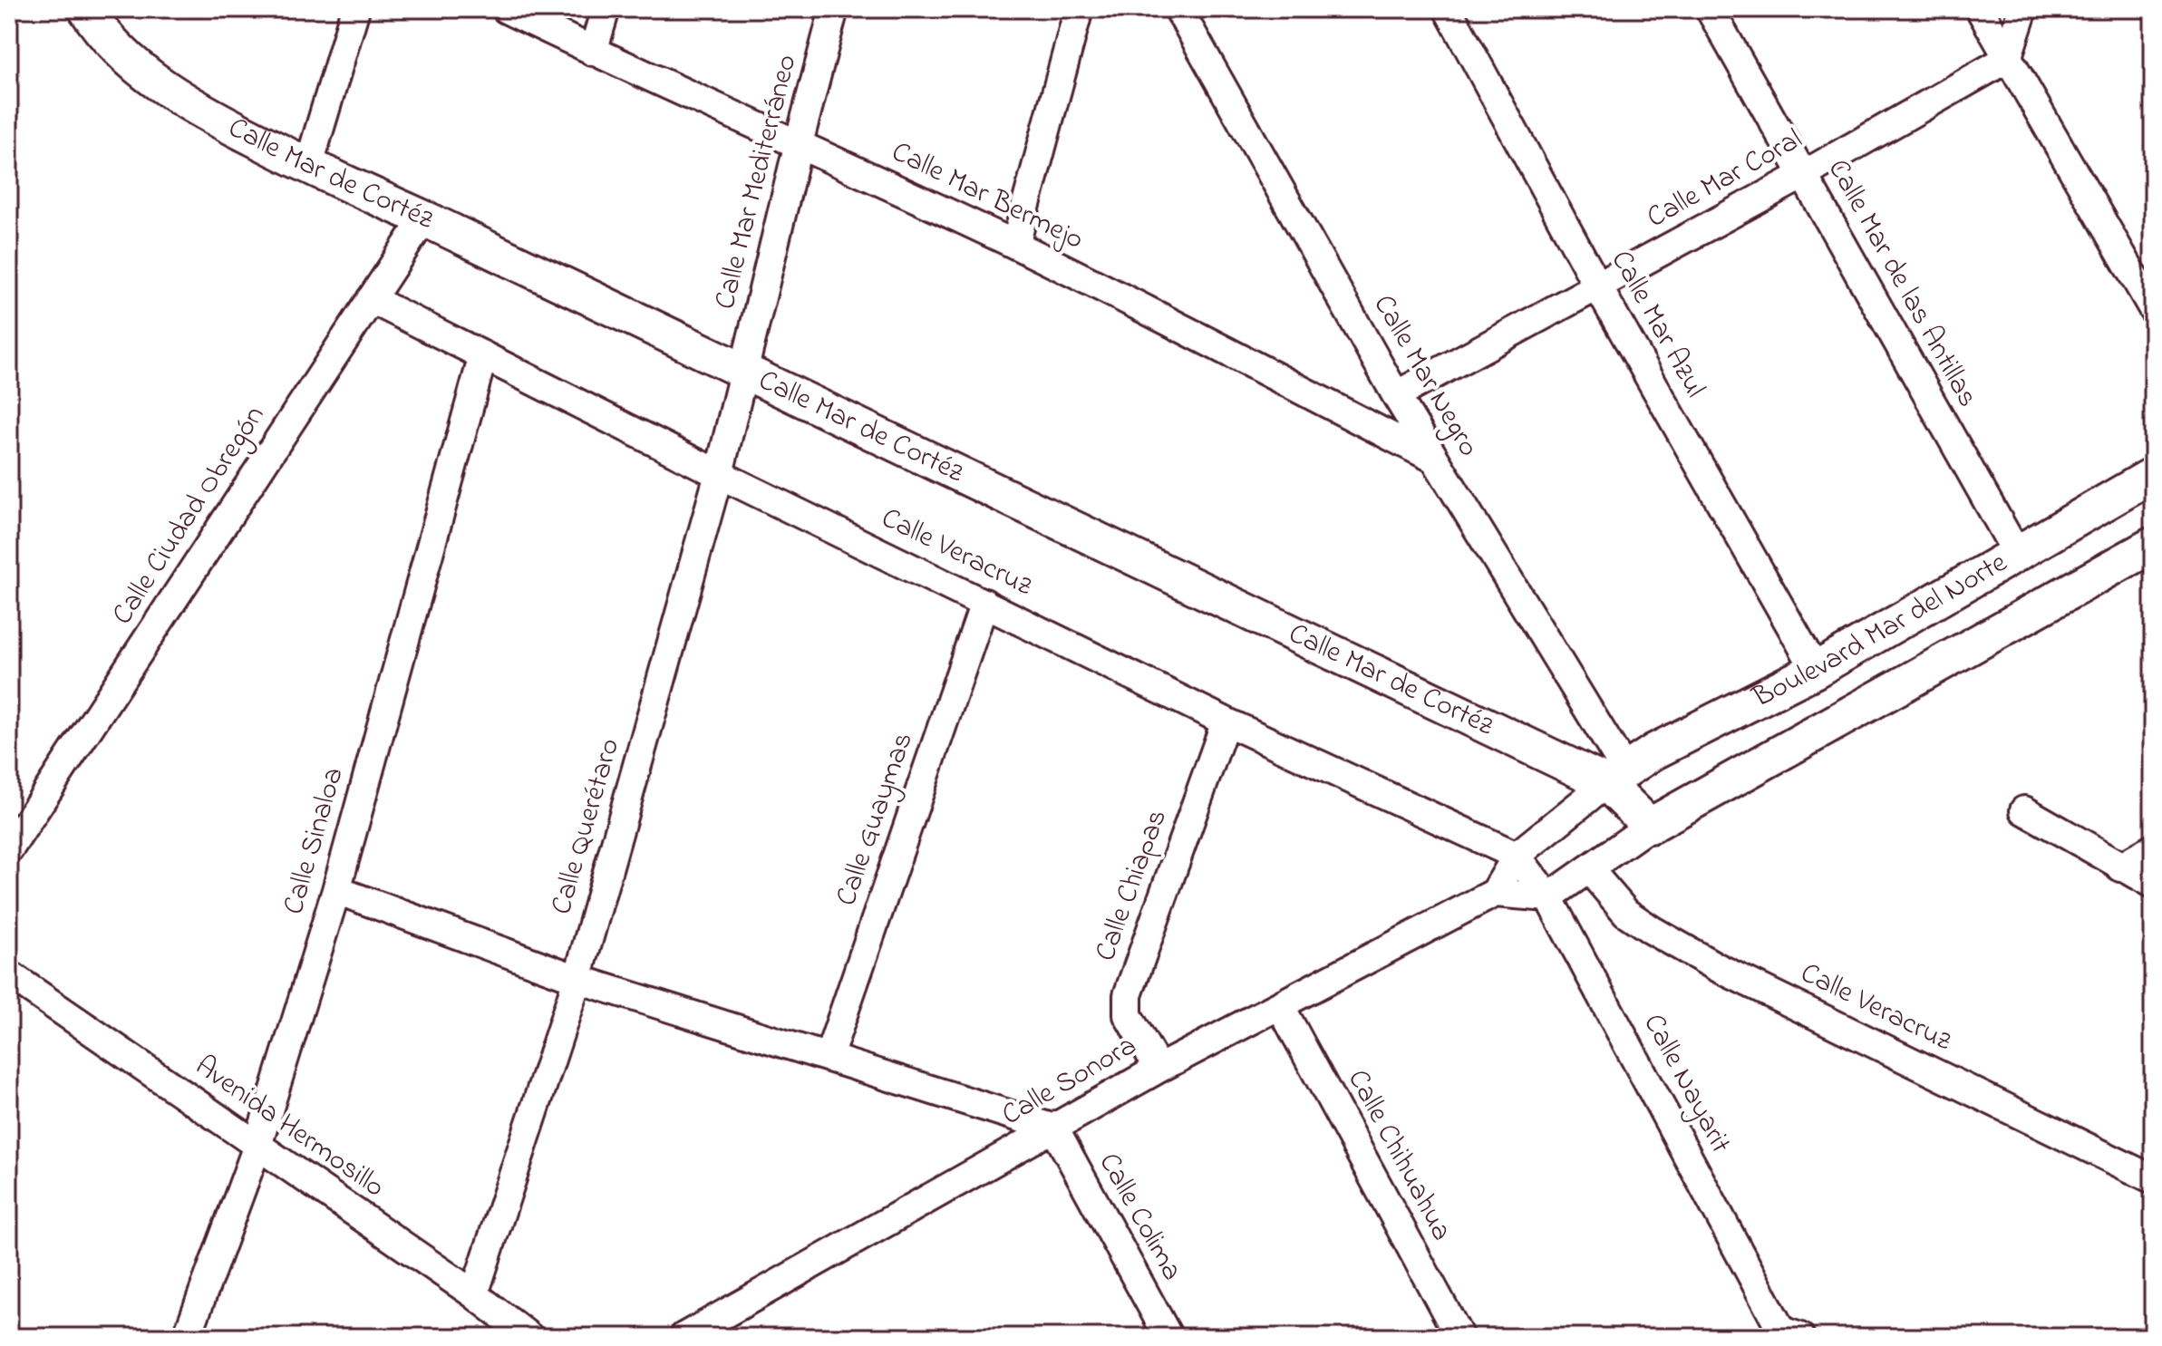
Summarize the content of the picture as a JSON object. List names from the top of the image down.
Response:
{
  "streets": {
    "street": [
      "Calle Mar de Cortéz",
      "Calle Mar Coral",
      "Calle Mar Mediterráneo",
      "Calle Mar Bermejo",
      "Calle Mar de las Antillas",
      "Calle Mar Azul",
      "Calle Mar Negro",
      "Calle Ciudad Obregón",
      "Calle Veracruz",
      "Boulevard Mar del Norte",
      "Calle Guaymas",
      "Calle Querétaro",
      "Calle Sinaloa",
      "Calle Chiapas",
      "Calle Sonora",
      "Calle Nayarit",
      "Avenida Hermosillo",
      "Calle Chihuahua",
      "Calle Colima"
    ]
  },
  "crossings": [
    ["Calle Mar de Cortéz", "Calle Mar Mediterráneo"],
    ["Calle Mar de Cortéz", "Calle Mar Negro"],
    ["Calle Mar de Cortéz", "Calle Ciudad Obregón"],
    ["Calle Mar de Cortéz", "Boulevard Mar del Norte"],
    ["Calle Mar de Cortéz", "Calle Querétaro"],
    ["Calle Mar Coral", "Calle Mar de las Antillas"],
    ["Calle Mar Coral", "Calle Mar Azul"],
    ["Calle Mar Coral", "Calle Mar Negro"],
    ["Calle Mar Mediterráneo", "Calle Mar Bermejo"],
    ["Calle Mar Mediterráneo", "Calle Querétaro"],
    ["Calle Mar Bermejo", "Calle Mar Negro"],
    ["Calle Mar de las Antillas", "Boulevard Mar del Norte"],
    ["Calle Mar Azul", "Boulevard Mar del Norte"],
    ["Calle Mar Negro", "Boulevard Mar del Norte"],
    ["Calle Ciudad Obregón", "Calle Veracruz"],
    ["Calle Veracruz", "Calle Guaymas"],
    ["Calle Veracruz", "Calle Querétaro"],
    ["Calle Veracruz", "Calle Sinaloa"],
    ["Calle Veracruz", "Calle Chiapas"],
    ["Calle Veracruz", "Calle Nayarit"],
    ["Calle Querétaro", "Avenida Hermosillo"],
    ["Calle Sinaloa", "Avenida Hermosillo"],
    ["Calle Chiapas", "Calle Sonora"],
    ["Calle Sonora", "Calle Chihuahua"],
    ["Calle Sonora", "Calle Colima"]
  ]
}
